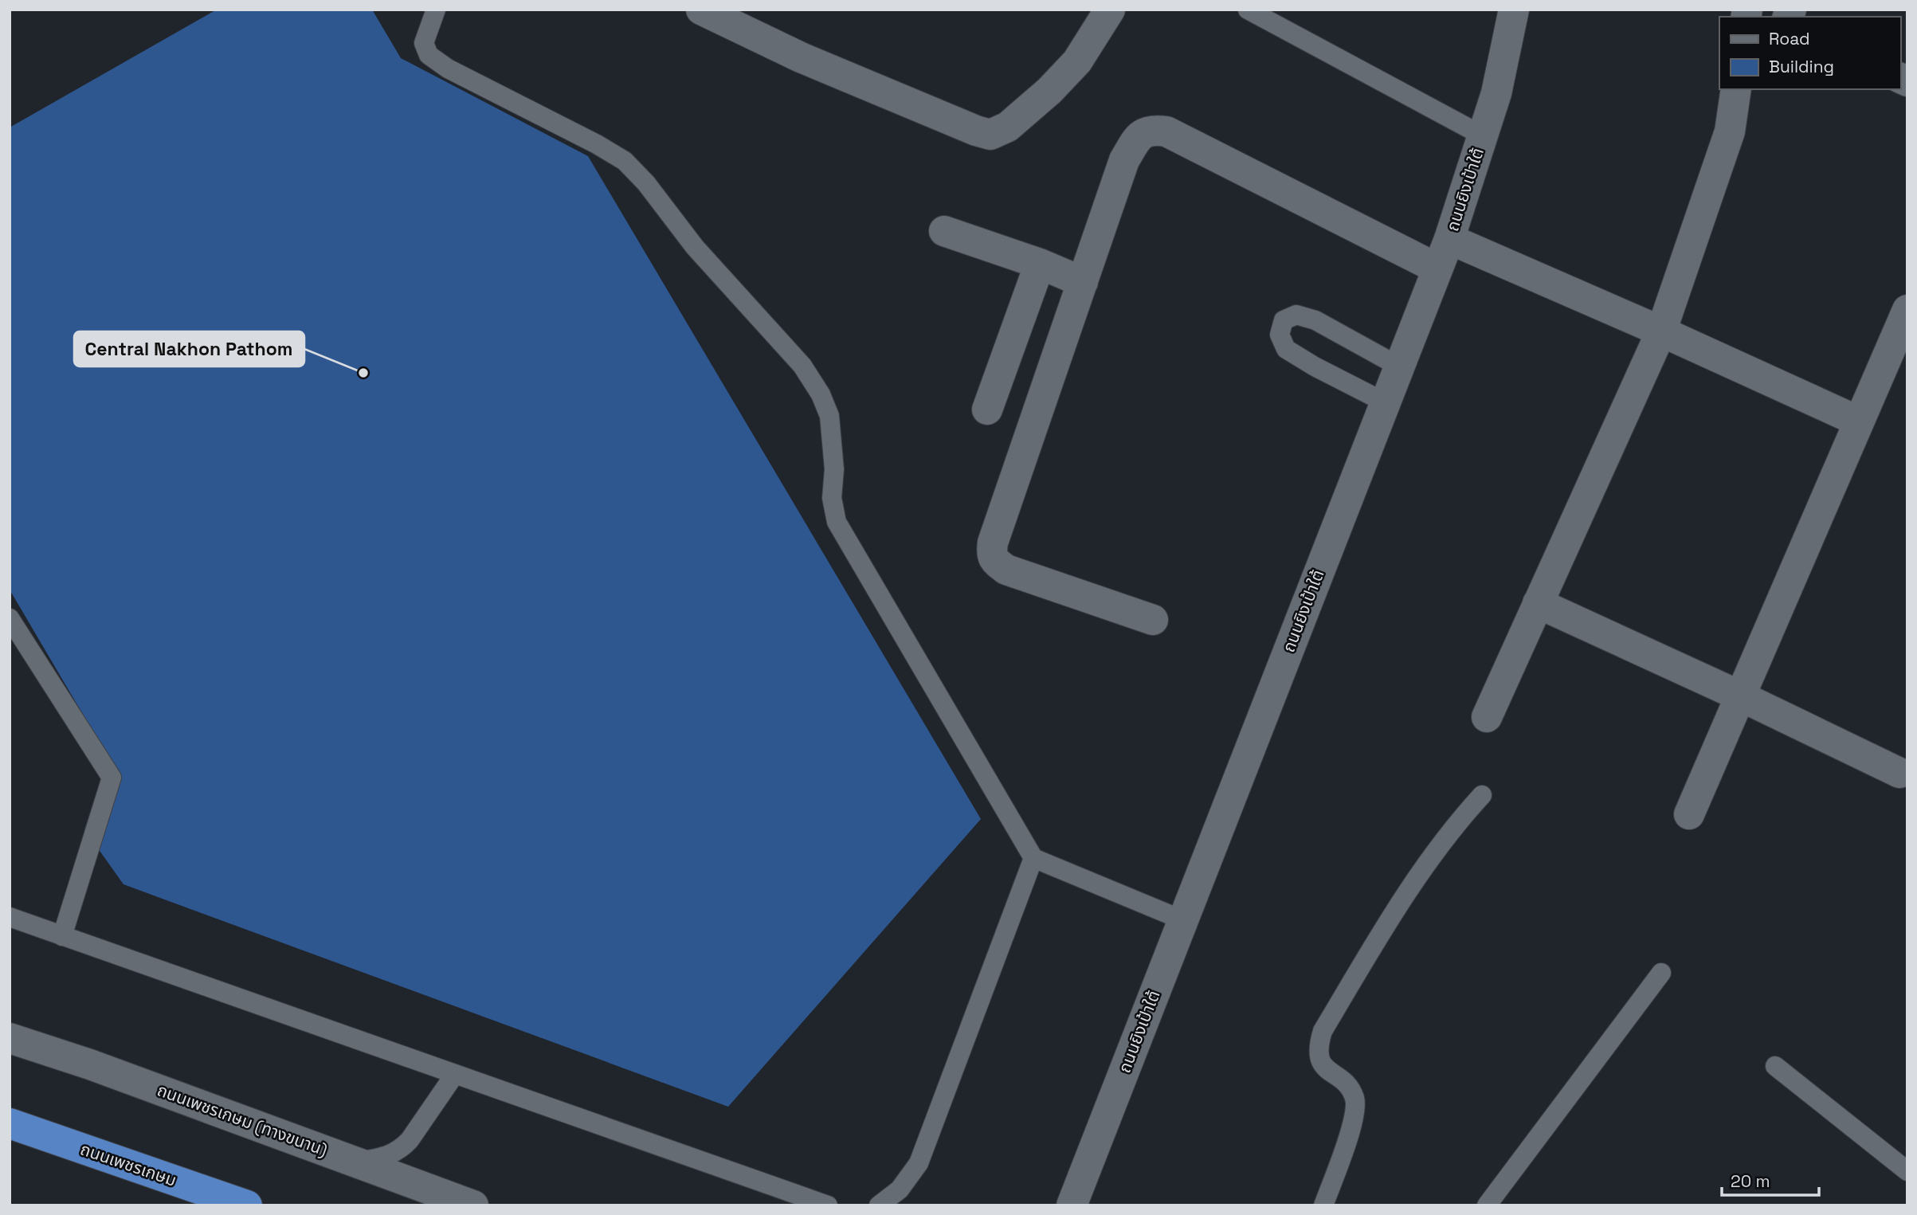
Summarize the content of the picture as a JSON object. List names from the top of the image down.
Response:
{
  "streets": {
    "highway": ["ถนนเพชรเกษม"],
    "street": ["ถนนยิงเป้าใต้", "ถนนเพชรเกษม (ทางขนาน)"]
  },
  "places": ["Central Nakhon Pathom"],
  "legend": ["Road", "Building"],
  "scale_bar": "20 m"
}
